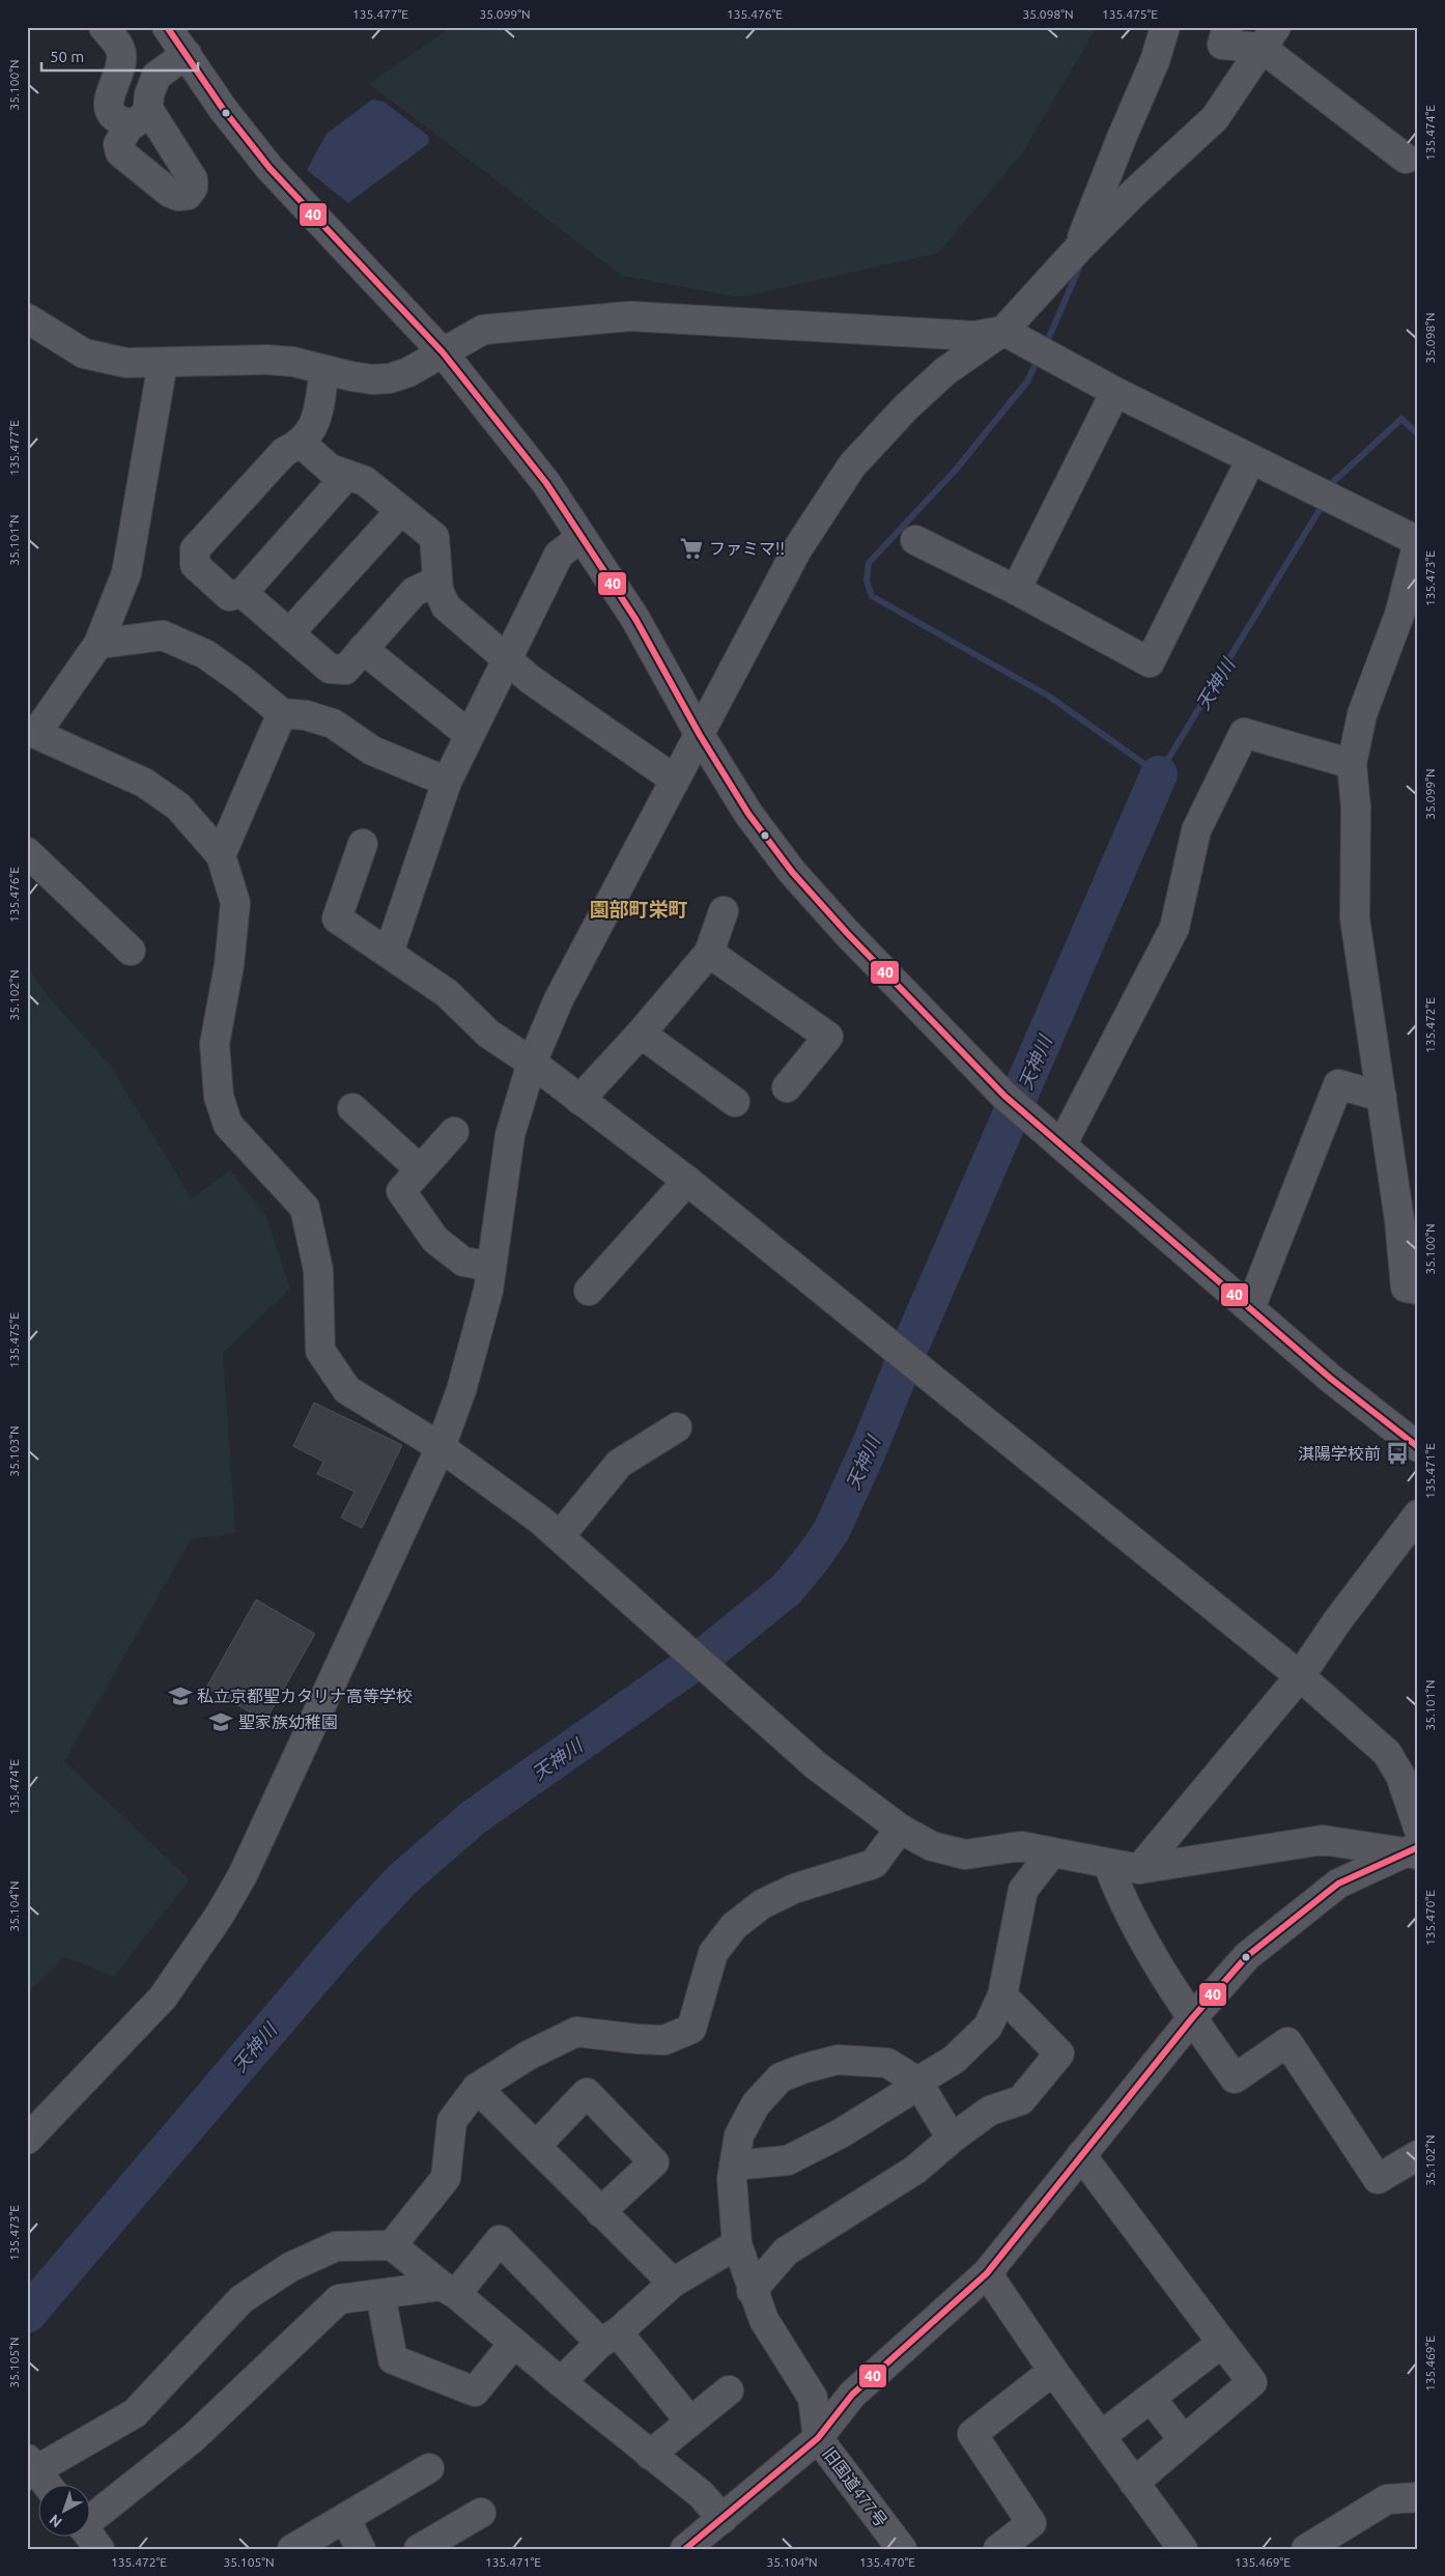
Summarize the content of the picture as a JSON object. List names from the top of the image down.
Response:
{
  "streets": {
    "street": ["旧国道477号"]
  },
  "districts": ["園部町栄町"],
  "water": ["天神川"],
  "places": {
    "supermarket": ["ファミマ!!"],
    "bus stop": ["淇陽学校前"],
    "school or university": ["私立京都聖カタリナ高等学校", "聖家族幼稚園"]
  },
  "lines": ["transit line 40"],
  "scale_bar": "50 m",
  "north": "bottom left",
  "coordinates": [
    "135.477°E",
    "35.099°N",
    "135.476°E",
    "35.098°N",
    "135.475°E",
    "35.100°N",
    "135.474°E",
    "35.101°N",
    "135.473°E",
    "35.102°N",
    "135.472°E",
    "35.103°N",
    "135.471°E",
    "35.104°N",
    "135.470°E",
    "35.105°N",
    "135.469°E"
  ]
}
